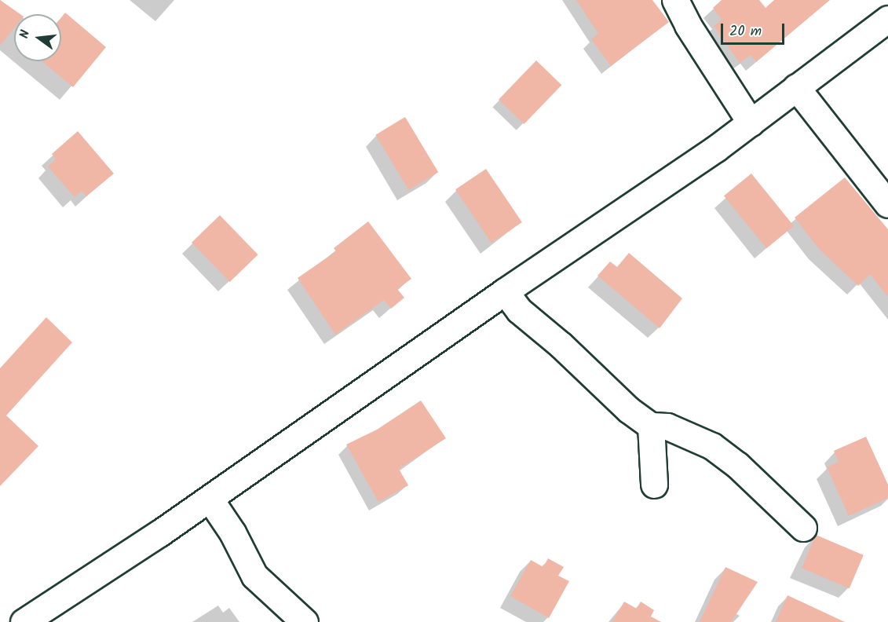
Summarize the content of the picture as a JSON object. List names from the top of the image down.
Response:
{
  "scale_bar": "20 m",
  "north": "left"
}
